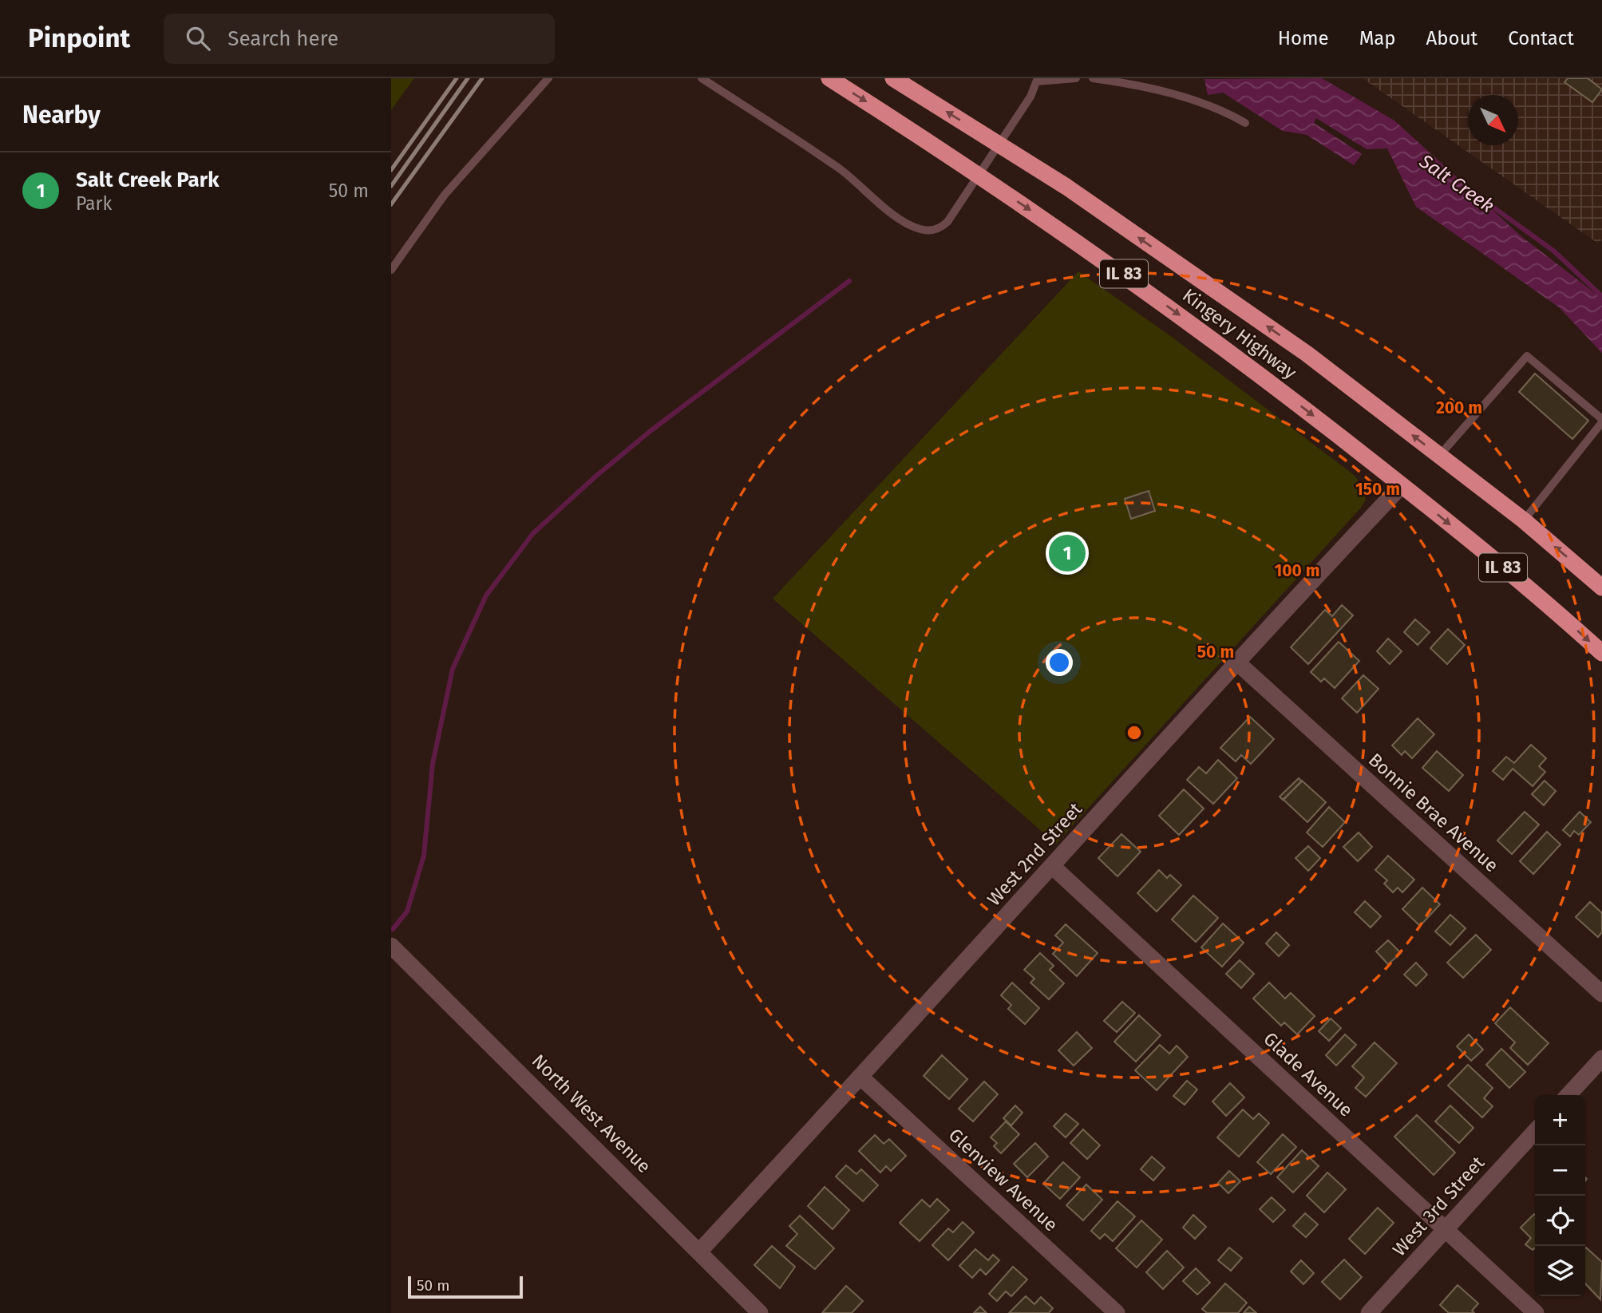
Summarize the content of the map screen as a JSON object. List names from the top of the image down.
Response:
{
  "streets": {
    "highway": ["IL 83", "Kingery Highway"],
    "street": [
      "Bonnie Brae Avenue",
      "West 2nd Street",
      "Glade Avenue",
      "North West Avenue",
      "Glenview Avenue",
      "West 3rd Street"
    ]
  },
  "crossings": [
    ["Kingery Highway", "West 2nd Street"],
    ["Bonnie Brae Avenue", "West 2nd Street"],
    ["West 2nd Street", "Glade Avenue"],
    ["West 2nd Street", "North West Avenue"],
    ["West 2nd Street", "Glenview Avenue"],
    ["Glade Avenue", "West 3rd Street"]
  ],
  "water": ["Salt Creek"],
  "scale_bar": "50 m",
  "north": "bottom right",
  "page": {
    "header": "Pinpoint",
    "search": "Search here",
    "nav": [
      "Home",
      "Map",
      "About",
      "Contact"
    ],
    "heading": "Nearby",
    "list": [
      {
        "mark": "1",
        "name": "Salt Creek Park",
        "note": "Park",
        "value": "50 m"
      }
    ],
    "pins": "1",
    "map_buttons": ["+", "−"],
    "scale": "50 m"
  },
  "rings": [
    "200 m",
    "150 m",
    "100 m",
    "50 m"
  ]
}
